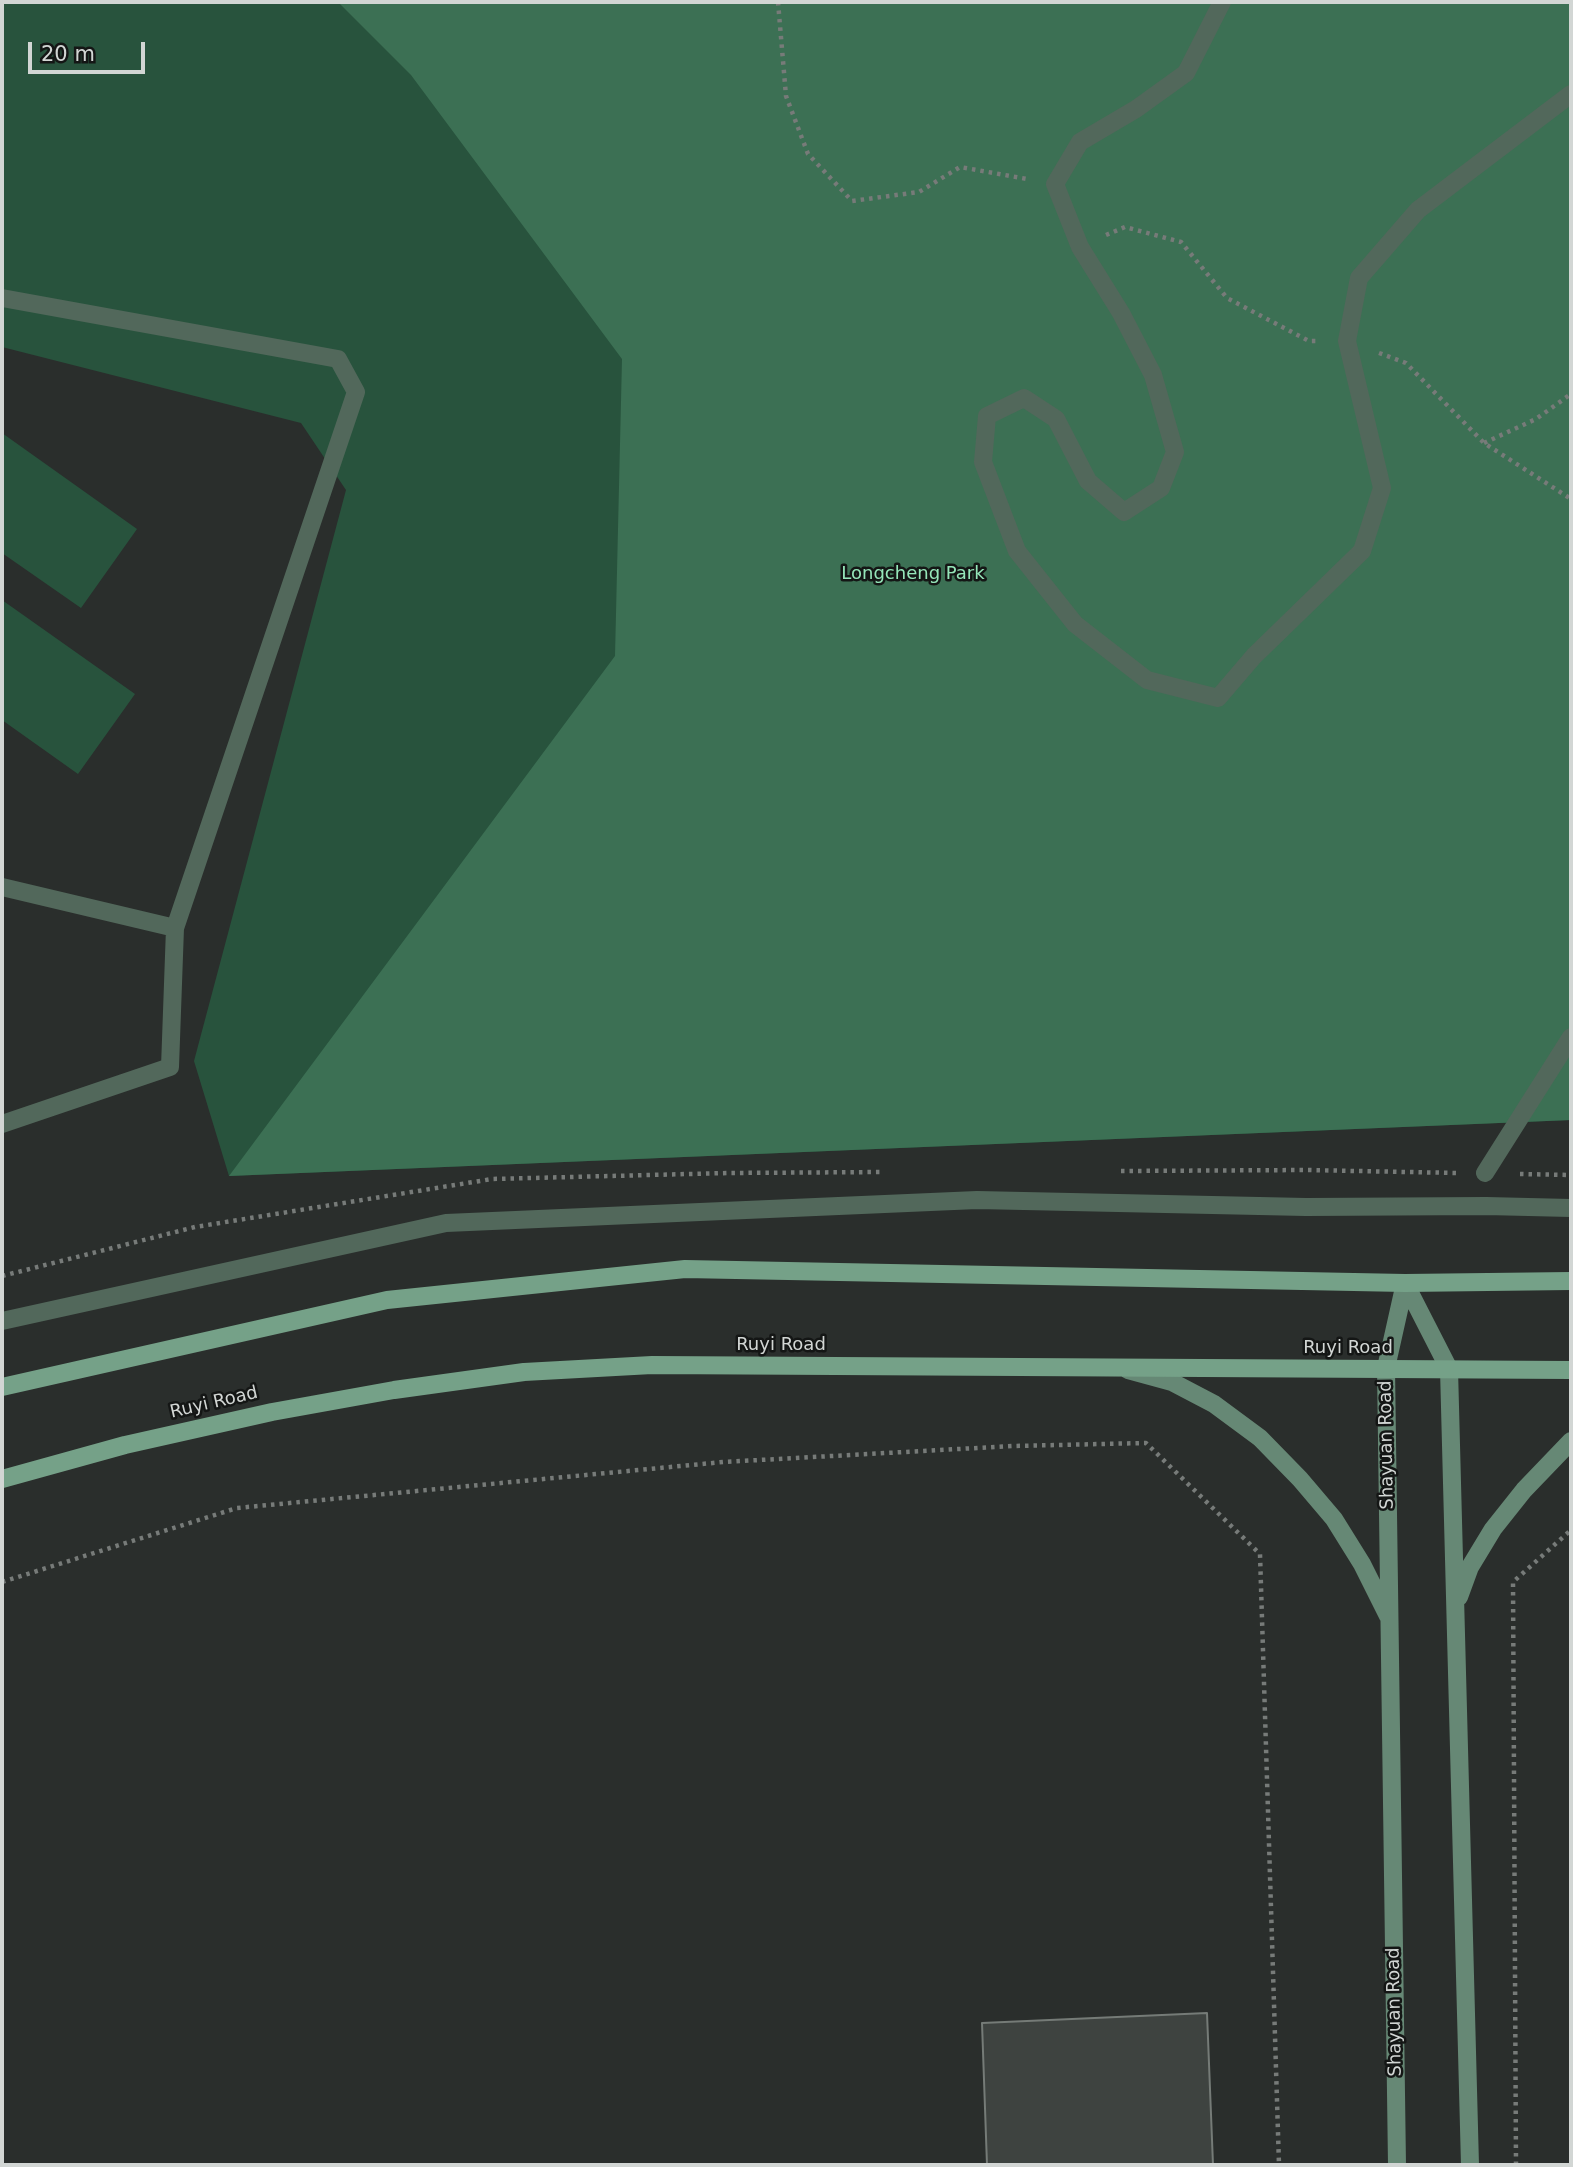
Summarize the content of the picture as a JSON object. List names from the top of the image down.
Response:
{
  "streets": {
    "main road": ["Ruyi Road"],
    "street": ["Shayuan Road"]
  },
  "crossings": [
    ["Ruyi Road", "Shayuan Road"]
  ],
  "parks": ["Longcheng Park"],
  "scale_bar": "20 m"
}
